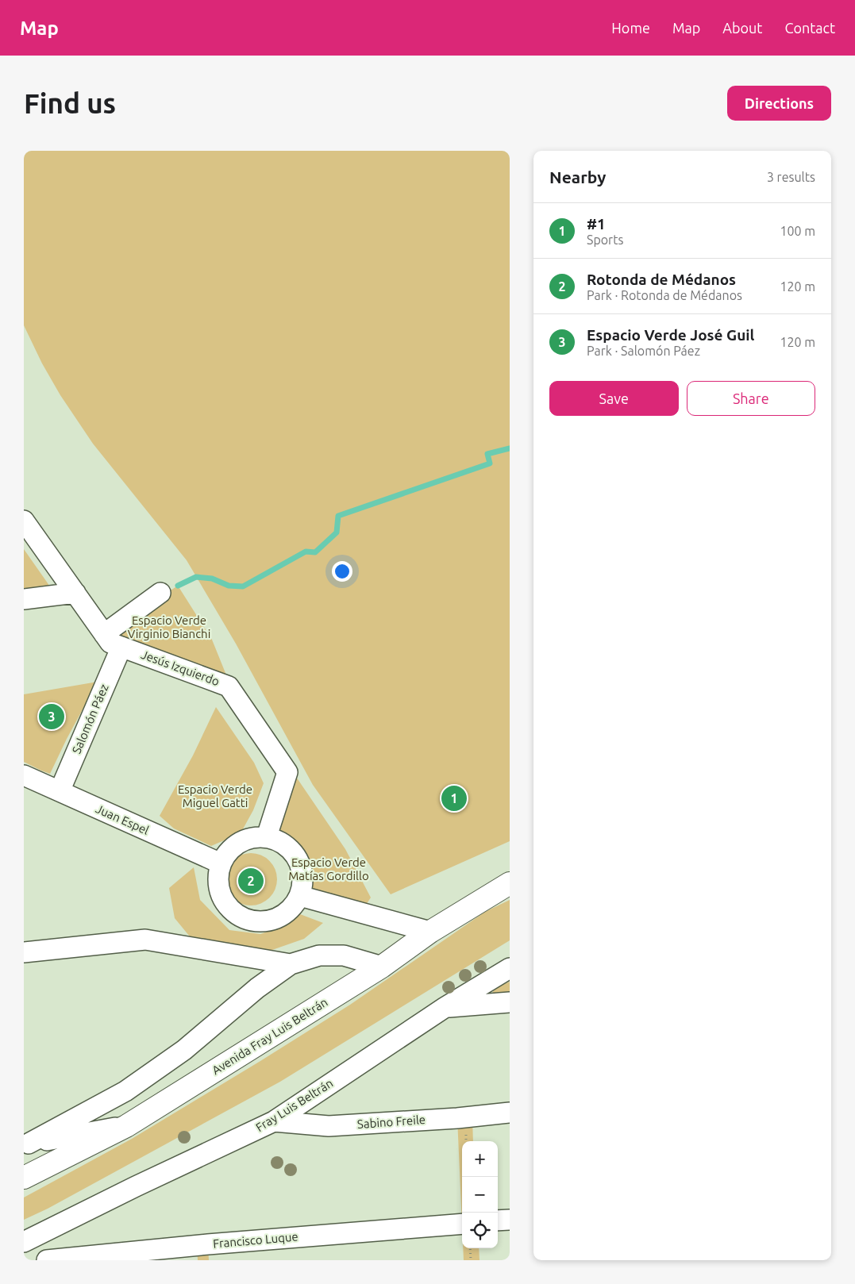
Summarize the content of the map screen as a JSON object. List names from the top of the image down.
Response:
{
  "streets": {
    "main road": ["Avenida Fray Luis Beltrán"],
    "street": [
      "Jesús Izquierdo",
      "Salomón Páez",
      "Juan Espel",
      "Fray Luis Beltrán",
      "Sabino Freile",
      "Francisco Luque"
    ]
  },
  "crossings": [
    ["Jesús Izquierdo", "Salomón Páez"],
    ["Jesús Izquierdo", "Juan Espel"],
    ["Salomón Páez", "Juan Espel"],
    ["Fray Luis Beltrán", "Sabino Freile"]
  ],
  "parks": ["Espacio Verde Virginio Bianchi", "Espacio Verde Miguel Gatti", "Espacio Verde Matías Gordillo"],
  "page": {
    "header": "Map",
    "nav": [
      "Home",
      "Map",
      "About",
      "Contact"
    ],
    "buttons": [
      "Directions",
      ["Save", "Share"]
    ],
    "title": "Find us",
    "heading": ["Nearby", "3 results"],
    "list": [
      {
        "mark": "1",
        "name": "#1",
        "note": "Sports",
        "value": "100 m"
      },
      {
        "mark": "2",
        "name": "Rotonda de Médanos",
        "note": "Park · Rotonda de Médanos",
        "value": "120 m"
      },
      {
        "mark": "3",
        "name": "Espacio Verde José Guil",
        "note": "Park · Salomón Páez",
        "value": "120 m"
      }
    ],
    "pins": ["3", "1", "2"],
    "map_buttons": ["+", "−"]
  }
}
